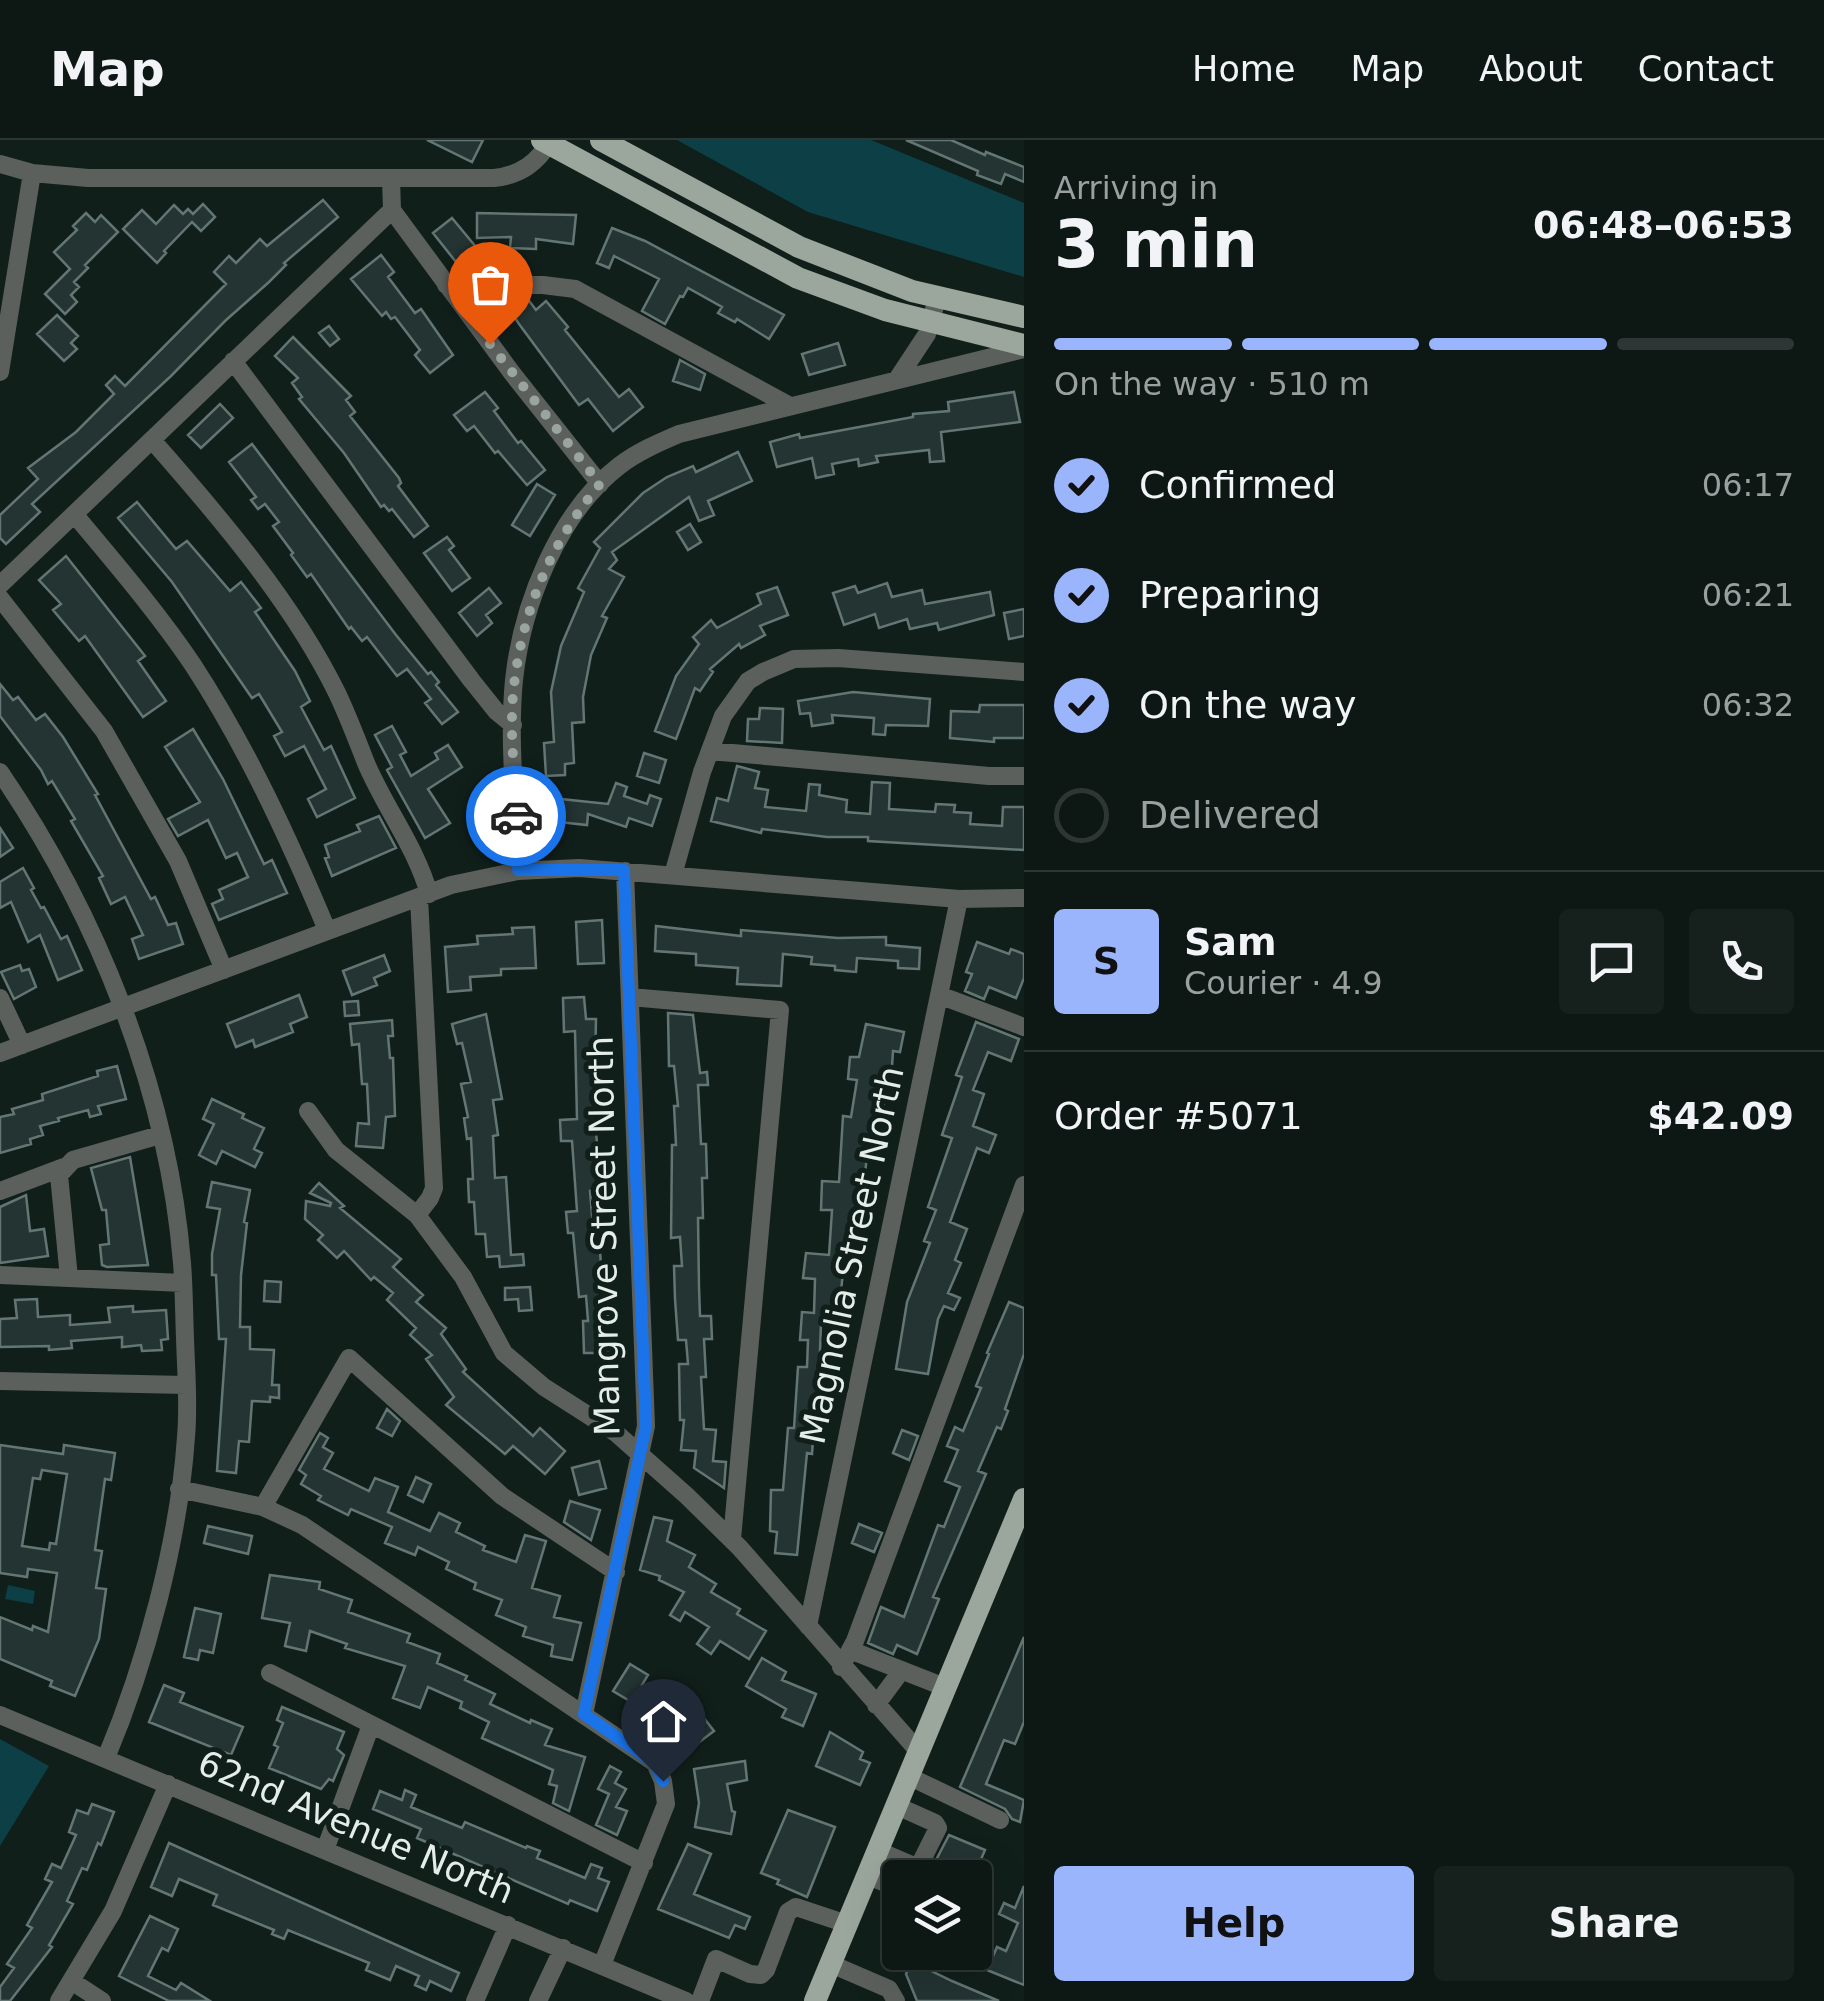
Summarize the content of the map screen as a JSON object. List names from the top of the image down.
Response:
{
  "streets": {
    "street": ["Mangrove Street North", "Magnolia Street North", "62nd Avenue North"]
  },
  "page": {
    "header": "Map",
    "nav": [
      "Home",
      "Map",
      "About",
      "Contact"
    ],
    "heading": ["3 min", "Arriving in", "06:48–06:53"],
    "panel": [
      "Sam",
      "Courier · 4.9",
      "Order #5071",
      "$42.09"
    ],
    "bar": "On the way · 510 m",
    "list": [
      ["Confirmed", "06:17"],
      ["Preparing", "06:21"],
      ["On the way", "06:32"],
      "Delivered"
    ],
    "round": "S",
    "buttons": ["Help", "Share"]
  }
}
